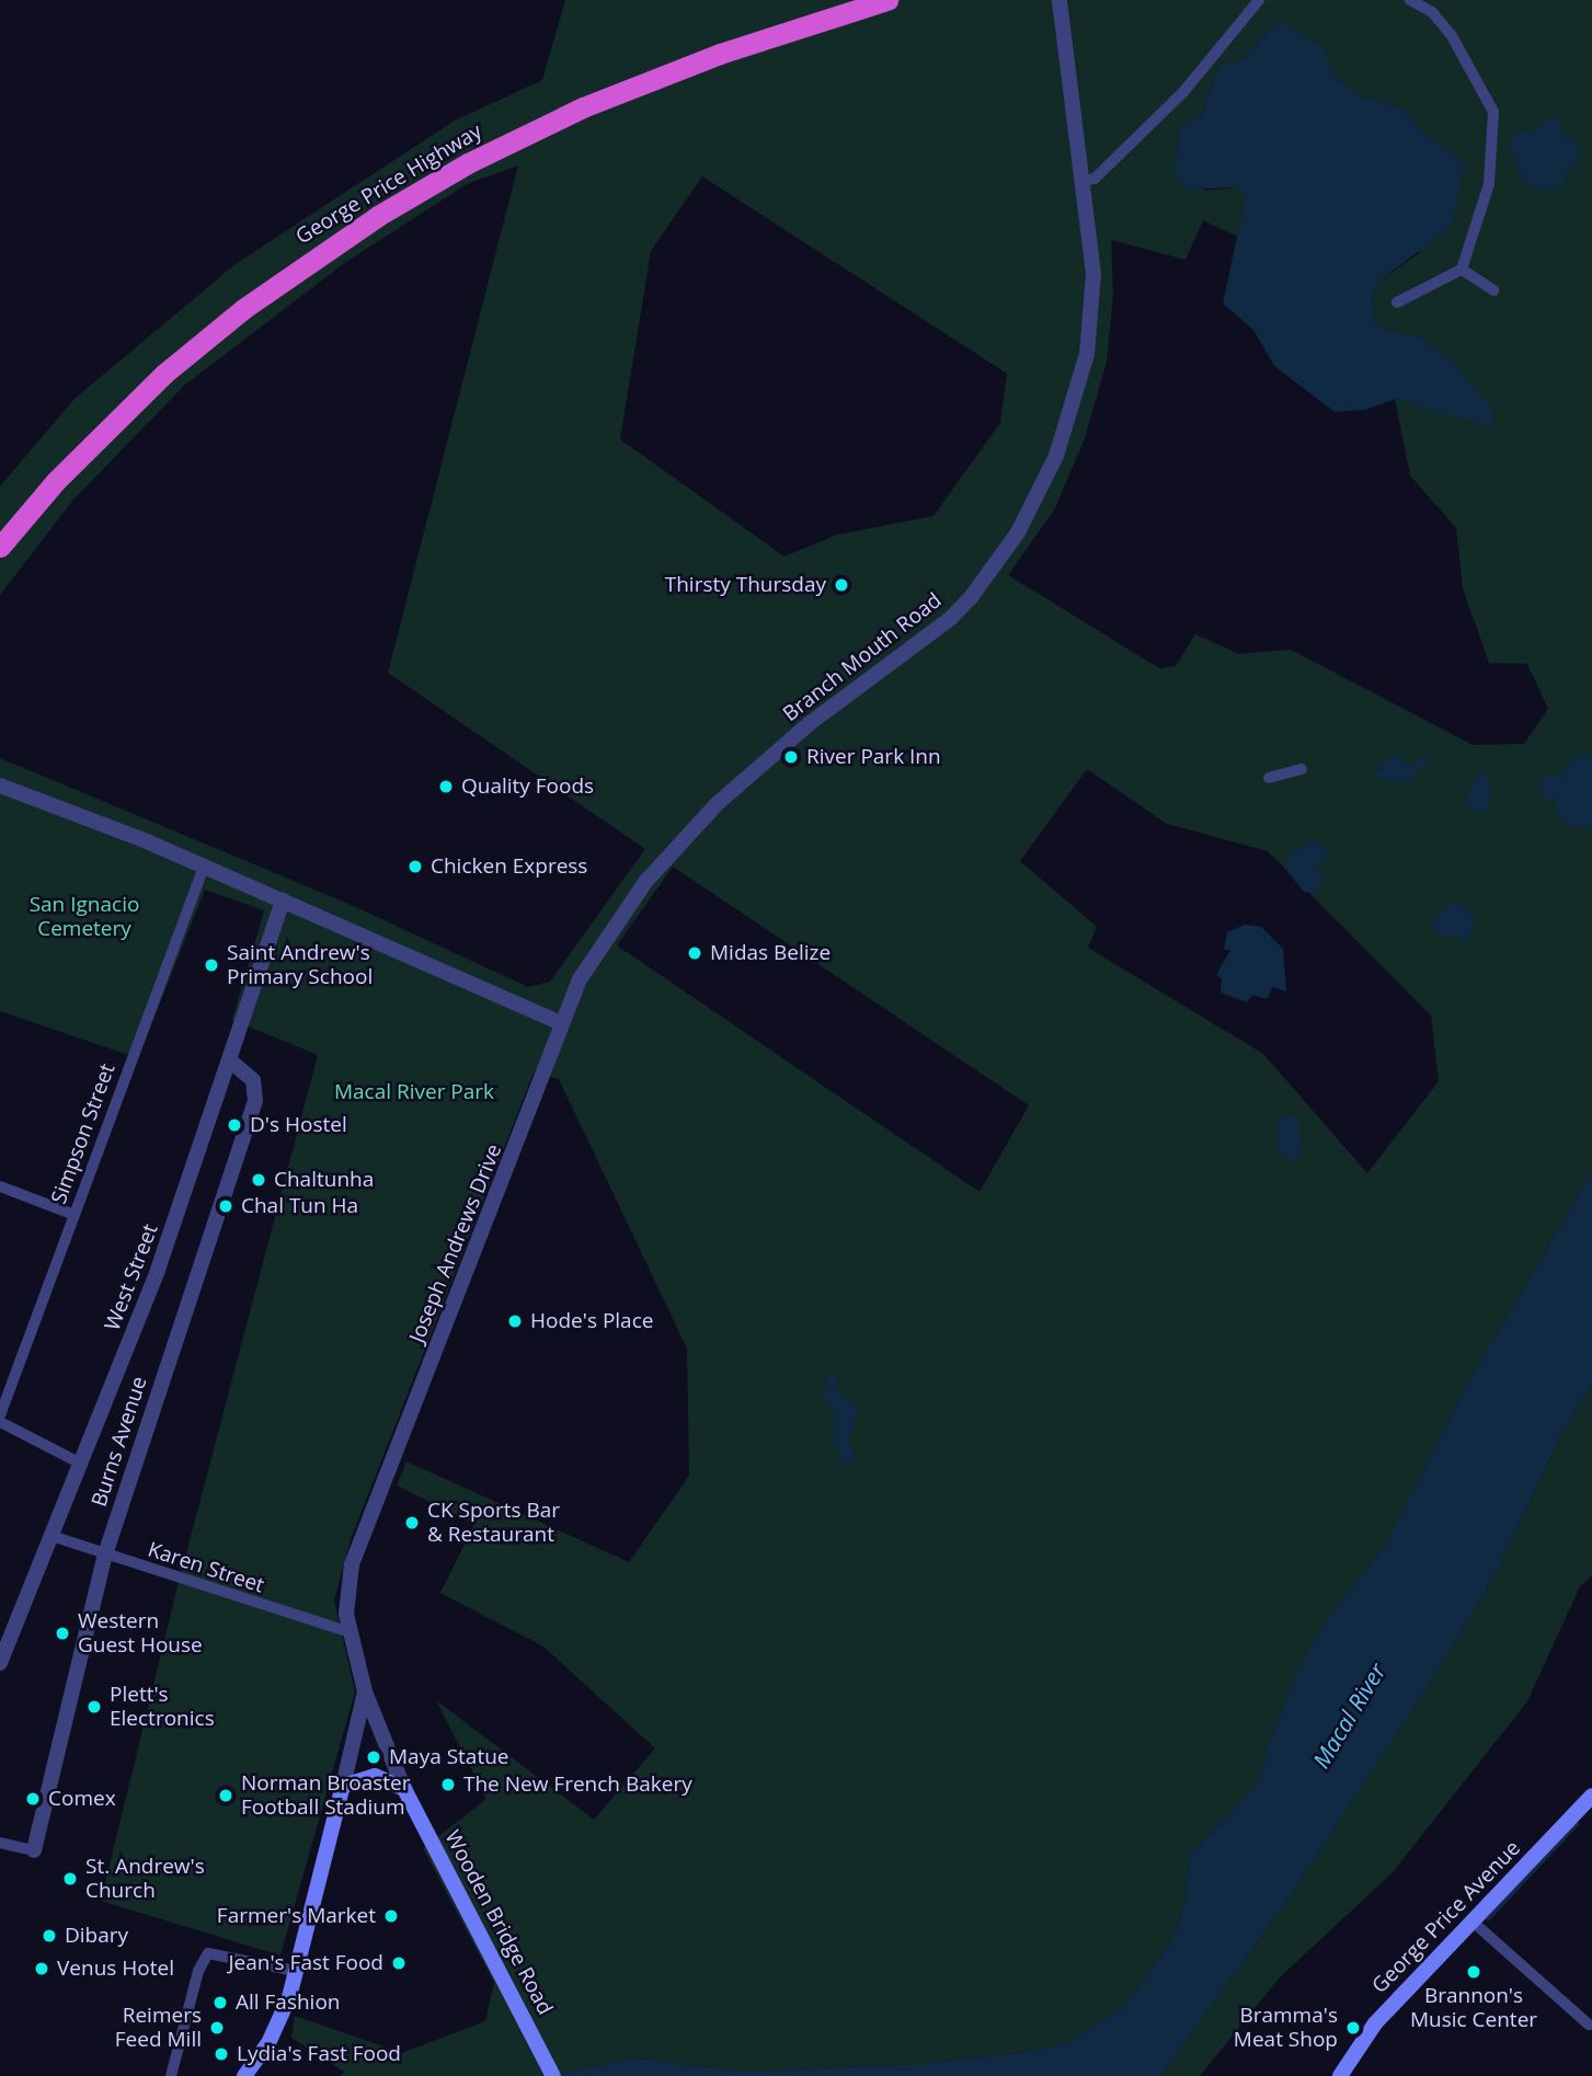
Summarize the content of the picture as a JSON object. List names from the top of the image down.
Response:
{
  "streets": {
    "highway": ["George Price Highway"],
    "main road": ["Joseph Andrews Drive", "George Price Avenue", "Wooden Bridge Road"],
    "street": [
      "Branch Mouth Road",
      "Simpson Street",
      "West Street",
      "Burns Avenue",
      "Karen Street"
    ]
  },
  "crossings": [
    ["Branch Mouth Road", "Joseph Andrews Drive"],
    ["Joseph Andrews Drive", "Karen Street"],
    ["West Street", "Burns Avenue"],
    ["West Street", "Karen Street"],
    ["Burns Avenue", "Karen Street"]
  ],
  "water": ["Macal River"],
  "parks": ["San Ignacio Cemetery", "Macal River Park"],
  "places": [
    "Thirsty Thursday",
    "River Park Inn",
    "Quality Foods",
    "Chicken Express",
    "Midas Belize",
    "Saint Andrew's Primary School",
    "D's Hostel",
    "Chaltunha",
    "Chal Tun Ha",
    "Hode's Place",
    "CK Sports Bar & Restaurant",
    "Western Guest House",
    "Plett's Electronics",
    "Maya Statue",
    "The New French Bakery",
    "Norman Broaster Football Stadium",
    "Comex",
    "St. Andrew's Church",
    "Farmer's Market",
    "Dibary",
    "Jean's Fast Food",
    "Venus Hotel",
    "Brannon's Music Center",
    "All Fashion",
    "Reimers Feed Mill",
    "Bramma's Meat Shop",
    "Lydia's Fast Food"
  ]
}
